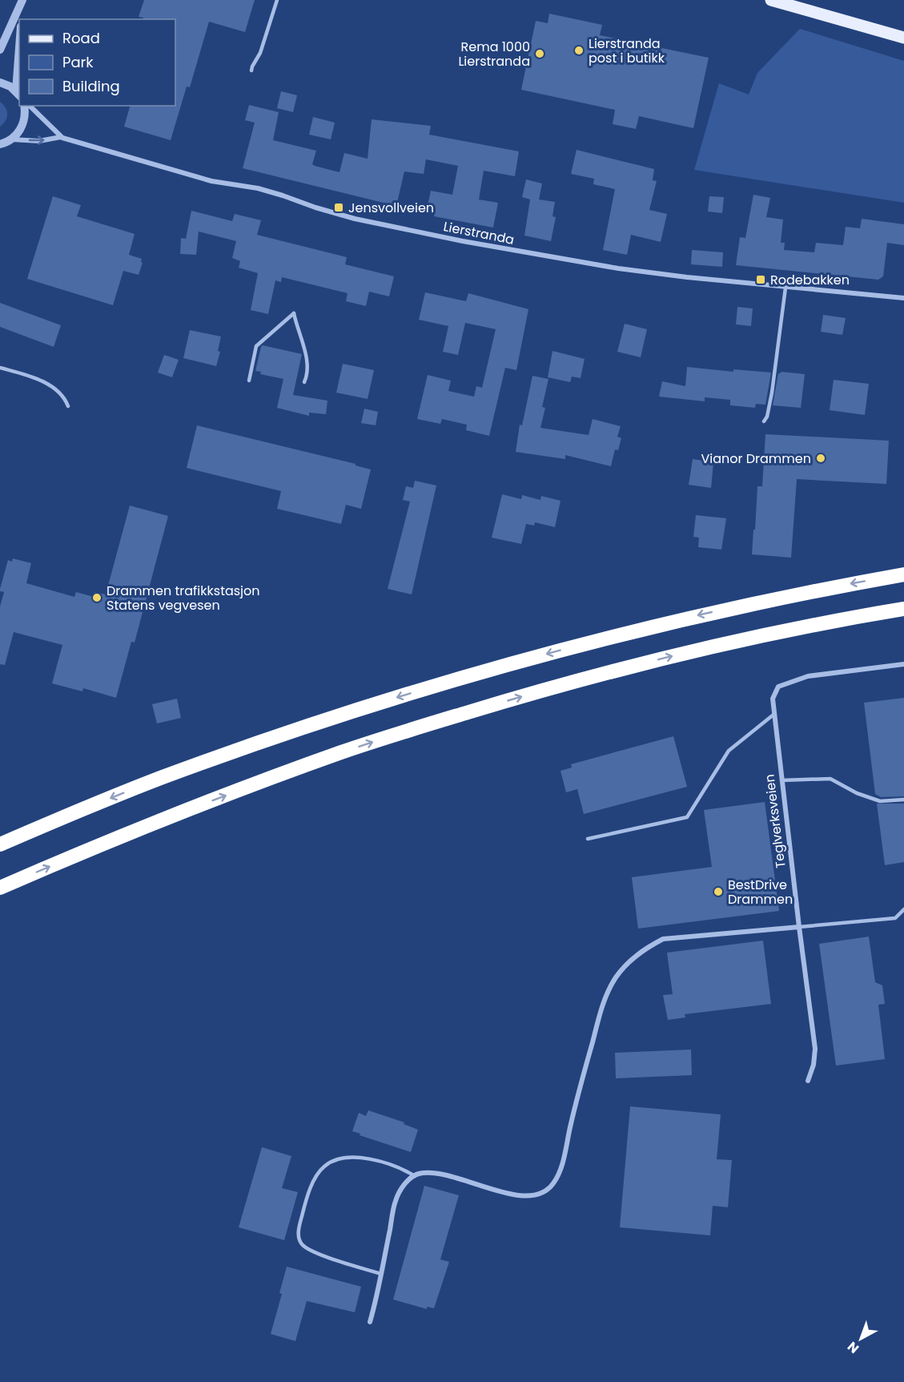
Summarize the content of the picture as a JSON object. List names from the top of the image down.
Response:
{
  "streets": {
    "street": ["Lierstranda", "Teglverksveien"]
  },
  "places": {
    "other": [
      "Lierstranda post i butikk",
      "Rema 1000 Lierstranda",
      "Vianor Drammen",
      "Drammen trafikkstasjon Statens vegvesen",
      "BestDrive Drammen"
    ],
    "transit": ["Jensvollveien", "Rodebakken"]
  },
  "legend": ["Road", "Park", "Building"],
  "north": "bottom left"
}
